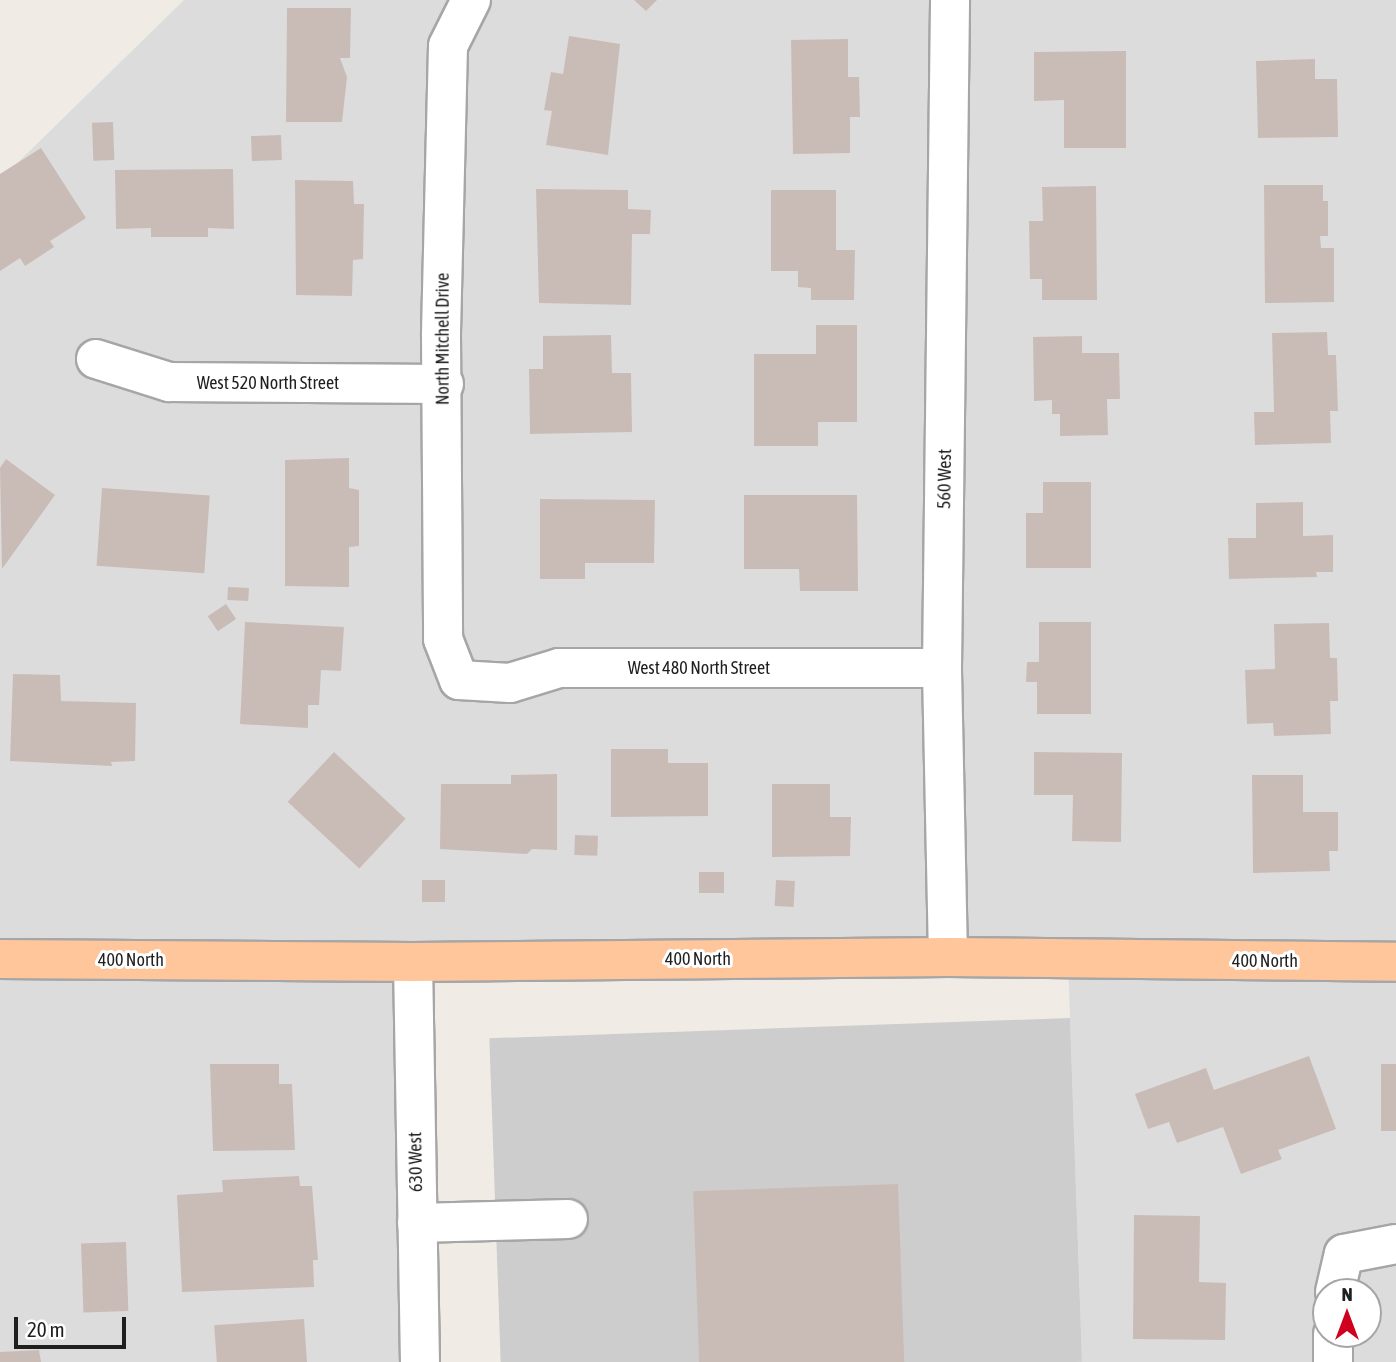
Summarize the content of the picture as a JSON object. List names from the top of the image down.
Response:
{
  "streets": {
    "main road": ["400 North"],
    "street": [
      "North Mitchell Drive",
      "West 520 North Street",
      "560 West",
      "West 480 North Street",
      "630 West"
    ]
  },
  "crossings": [
    ["North Mitchell Drive", "West 520 North Street"],
    ["North Mitchell Drive", "West 480 North Street"],
    ["560 West", "West 480 North Street"],
    ["560 West", "400 North"],
    ["400 North", "630 West"]
  ],
  "scale_bar": "20 m",
  "north": "top"
}
